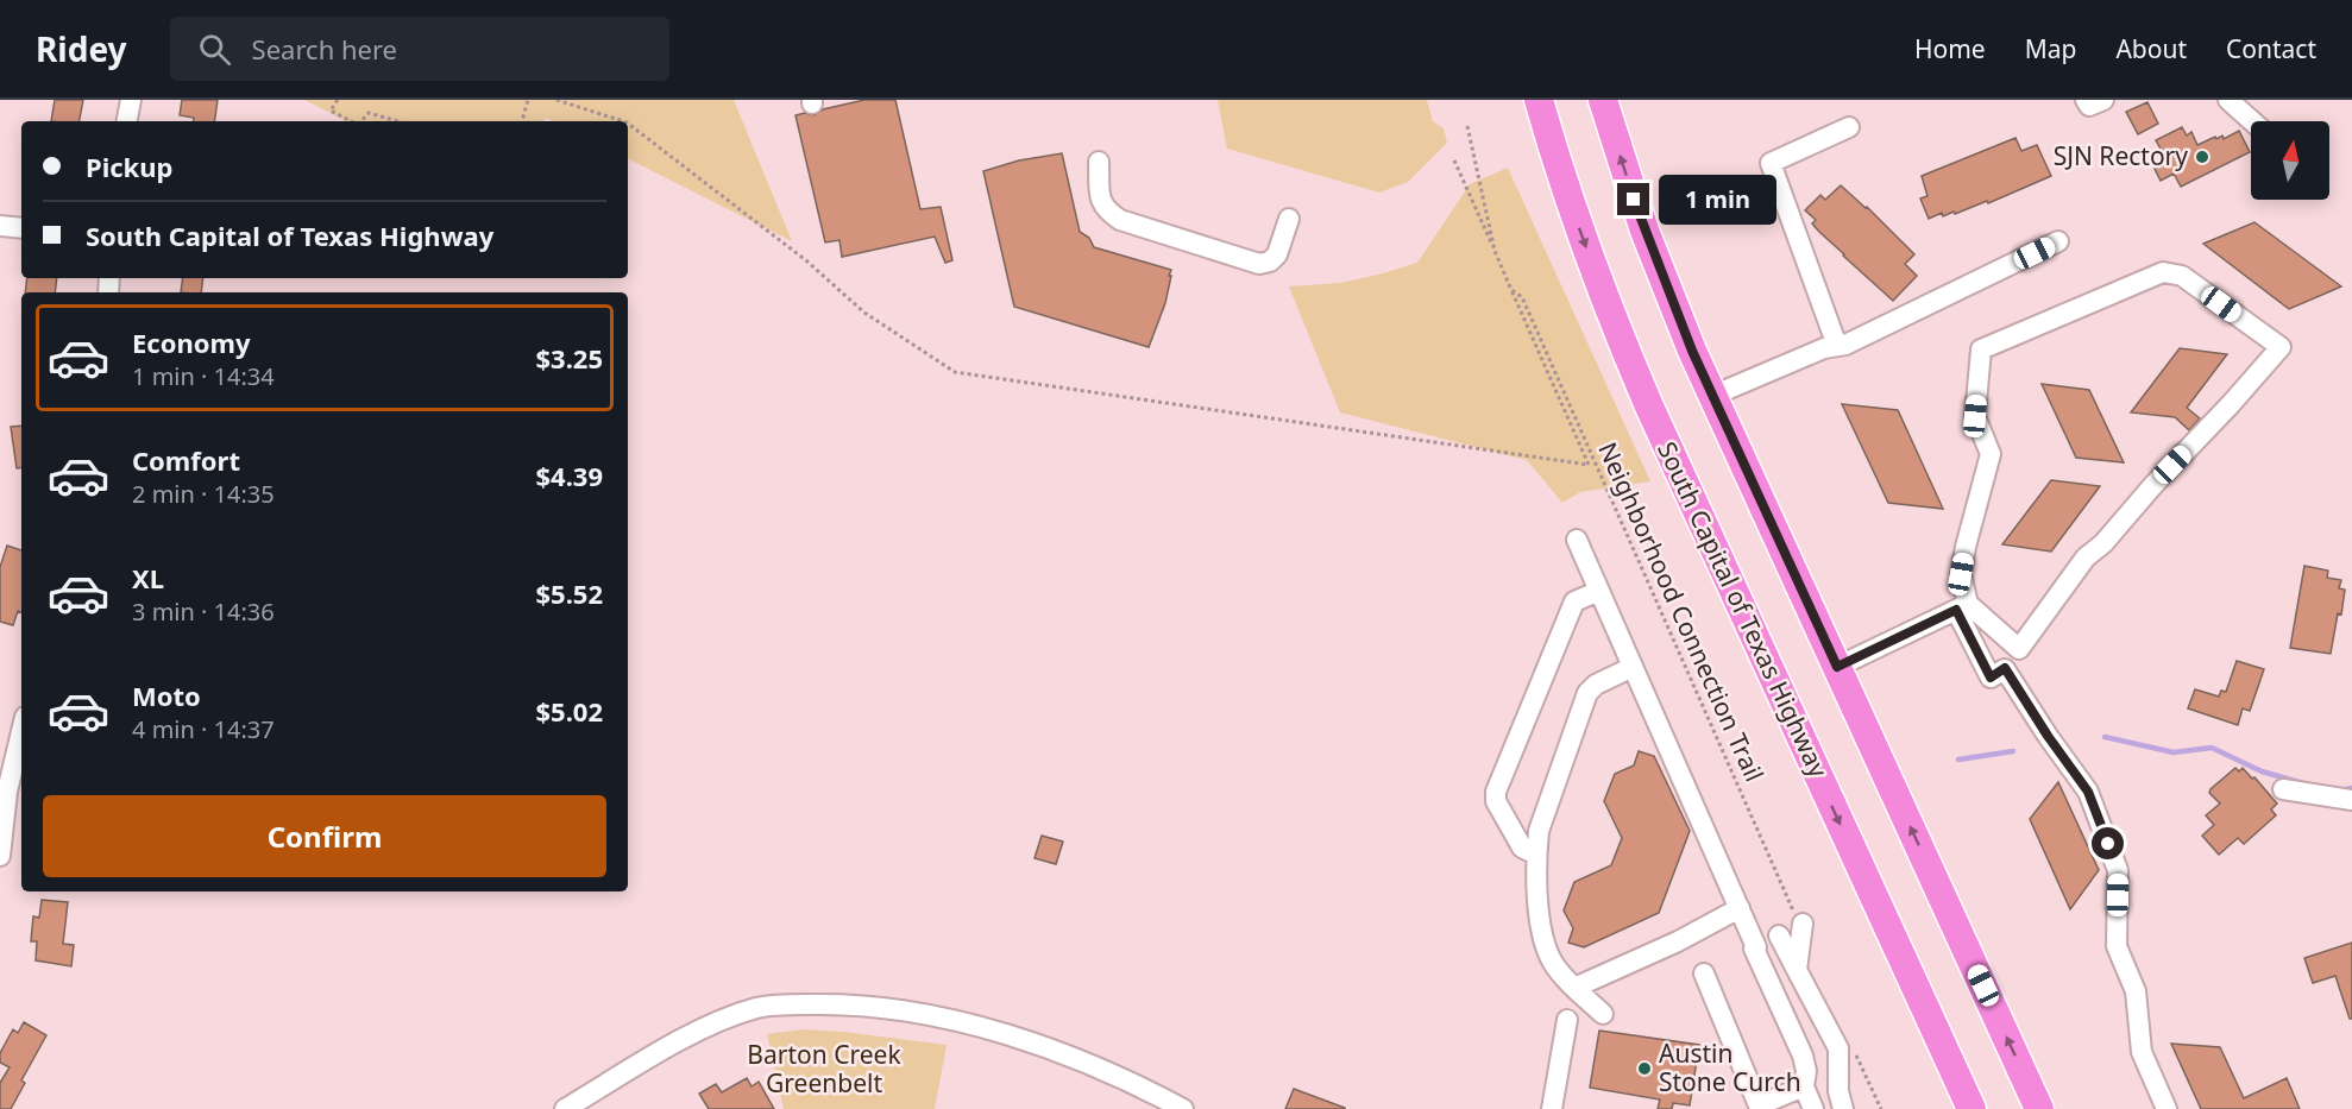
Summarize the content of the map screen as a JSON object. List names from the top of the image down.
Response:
{
  "streets": {
    "highway": ["South Capital of Texas Highway"],
    "path": ["Neighborhood Connection Trail"]
  },
  "parks": ["Barton Creek Greenbelt"],
  "places": ["SJN Rectory", "Austin Stone Curch"],
  "north": "top",
  "page": {
    "header": "Ridey",
    "search": "Search here",
    "nav": [
      "Home",
      "Map",
      "About",
      "Contact"
    ],
    "banner": ["Pickup", "South Capital of Texas Highway"],
    "bubble": "1 min",
    "list": [
      {
        "name": "Economy",
        "note": "1 min · 14:34",
        "value": "$3.25"
      },
      {
        "name": "Comfort",
        "note": "2 min · 14:35",
        "value": "$4.39"
      },
      {
        "name": "XL",
        "note": "3 min · 14:36",
        "value": "$5.52"
      },
      {
        "name": "Moto",
        "note": "4 min · 14:37",
        "value": "$5.02"
      }
    ],
    "buttons": "Confirm"
  }
}
